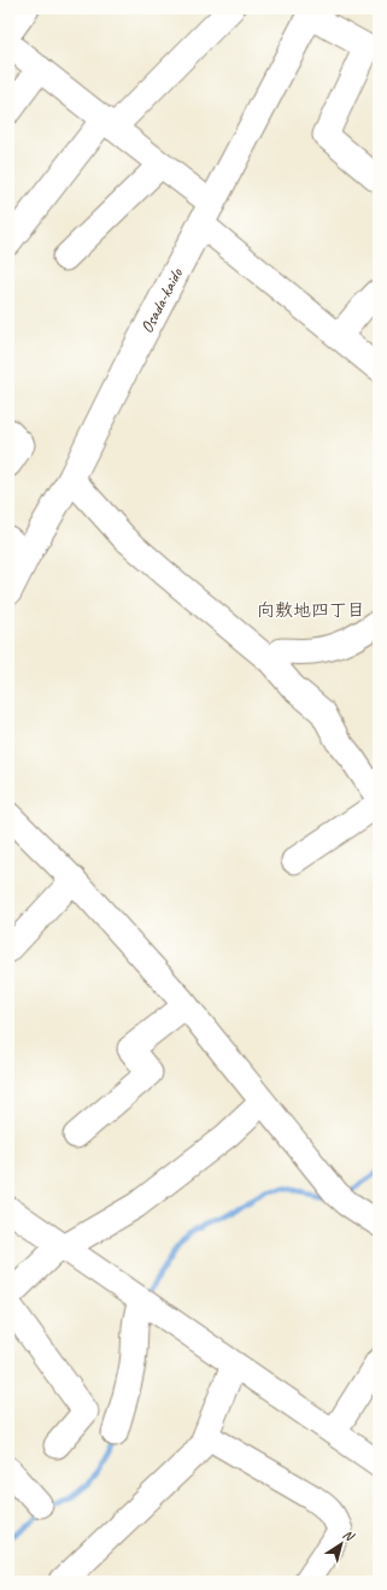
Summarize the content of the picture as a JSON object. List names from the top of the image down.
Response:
{
  "streets": {
    "main road": ["Osada-kaido"]
  },
  "districts": ["向敷地四丁目"],
  "north": "top right"
}
